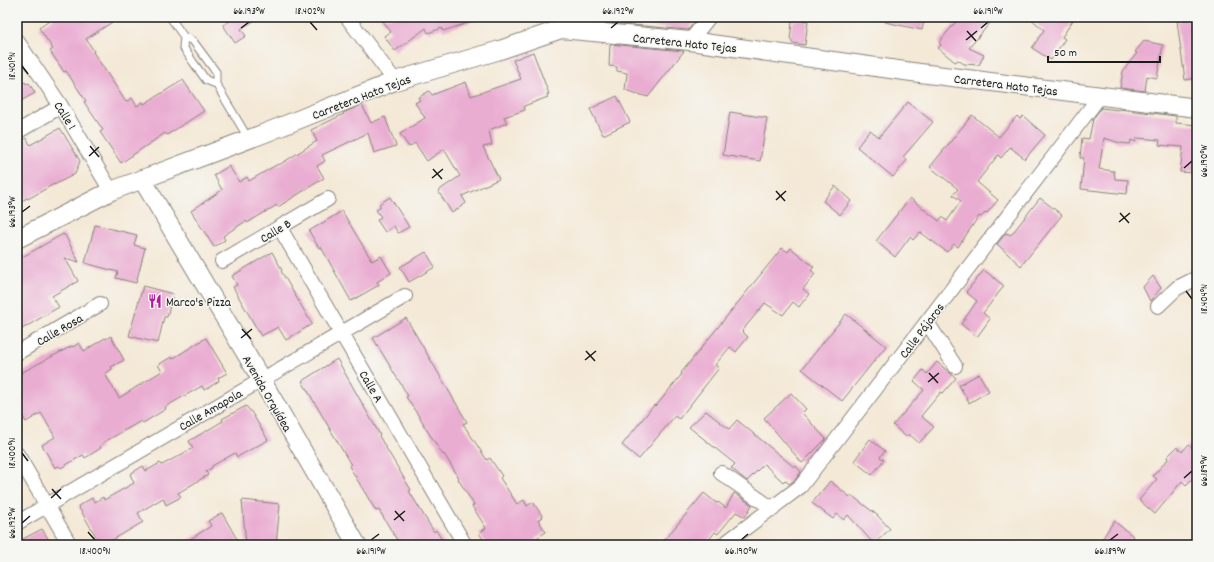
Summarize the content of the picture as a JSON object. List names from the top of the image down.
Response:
{
  "streets": {
    "street": [
      "Carretera Hato Tejas",
      "Calle 1",
      "Calle B",
      "Calle Rosa",
      "Calle Pájaros",
      "Calle A",
      "Avenida Orquídea",
      "Calle Amapola"
    ]
  },
  "crossings": [
    ["Carretera Hato Tejas", "Calle 1"],
    ["Carretera Hato Tejas", "Calle Pájaros"],
    ["Carretera Hato Tejas", "Avenida Orquídea"],
    ["Calle B", "Calle A"],
    ["Calle A", "Calle Amapola"],
    ["Avenida Orquídea", "Calle Amapola"]
  ],
  "places": {
    "restaurant": ["Marco's Pizza"]
  },
  "scale_bar": "50 m",
  "coordinates": [
    "66.193°W",
    "18.402°N",
    "66.192°W",
    "66.191°W",
    "18.401°N",
    "66.190°W",
    "18.404°N",
    "18.400°N",
    "66.189°W"
  ]
}
